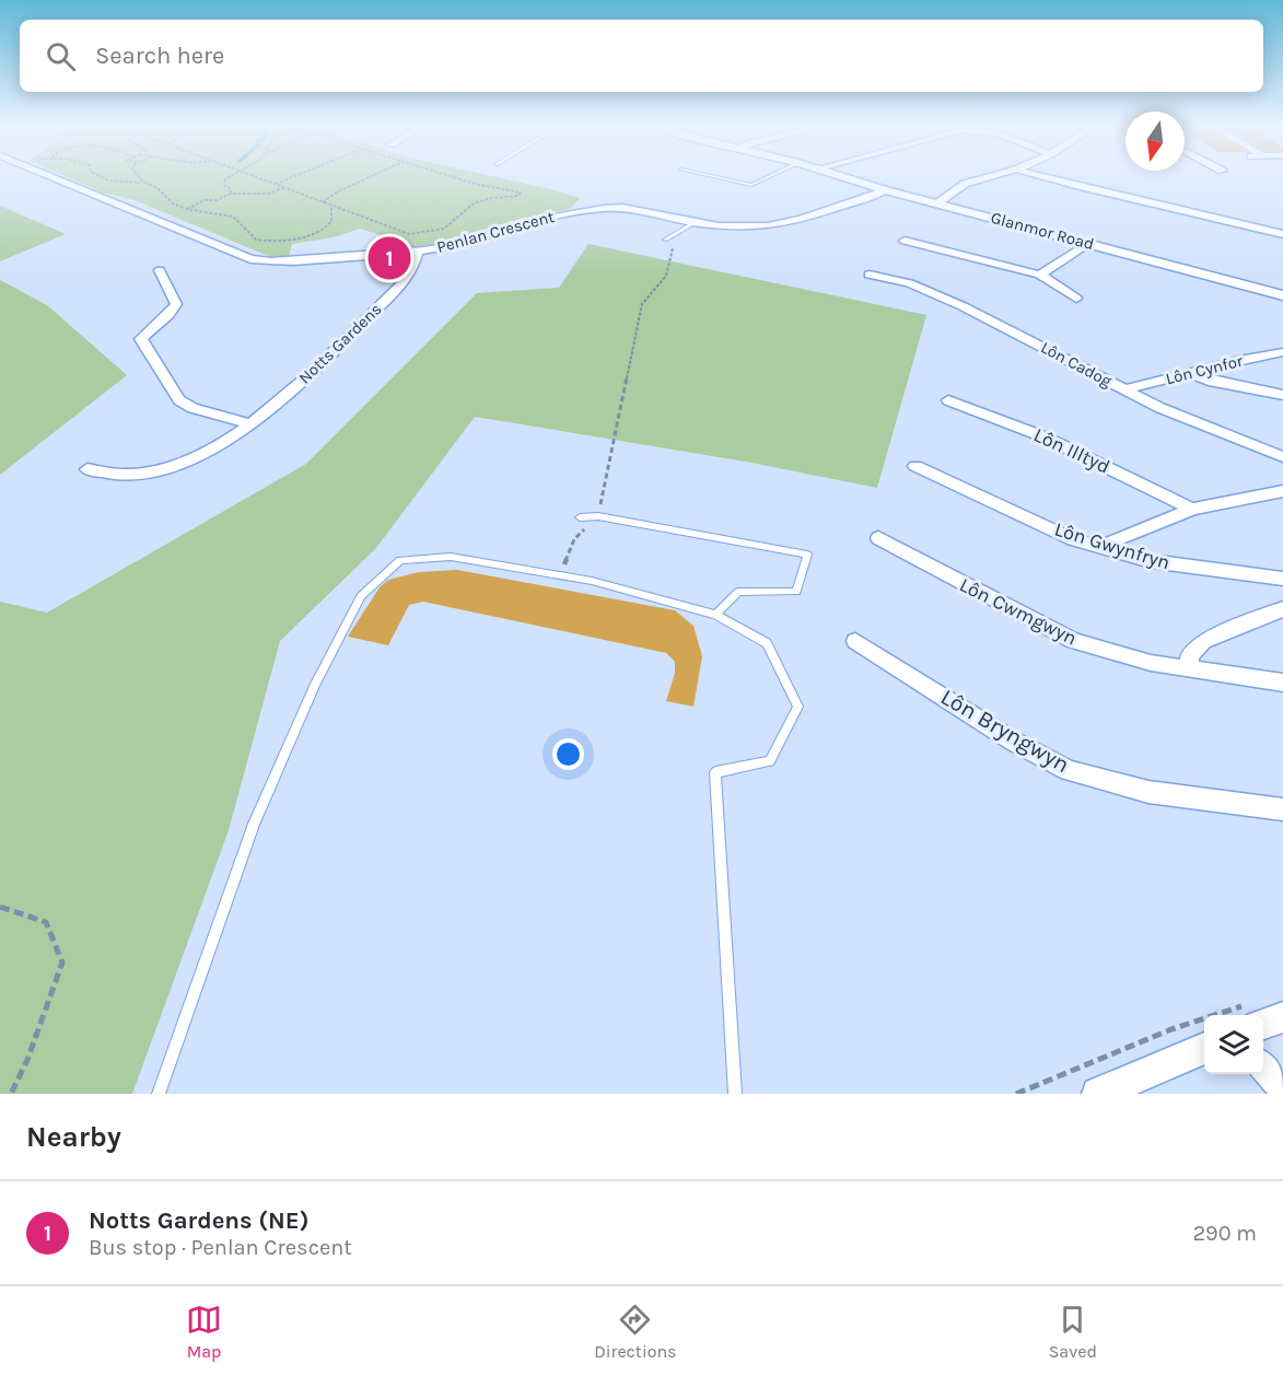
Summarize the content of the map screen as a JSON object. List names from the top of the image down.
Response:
{
  "streets": {
    "street": [
      "Glanmor Road",
      "Penlan Crescent",
      "Notts Gardens",
      "Lôn Cadog",
      "Lôn Cynfor",
      "Lôn Illtyd",
      "Lôn Gwynfryn",
      "Lôn Cwmgwyn",
      "Lôn Bryngwyn"
    ]
  },
  "crossings": [
    ["Glanmor Road", "Penlan Crescent"],
    ["Penlan Crescent", "Notts Gardens"],
    ["Lôn Cadog", "Lôn Cynfor"]
  ],
  "north": "bottom",
  "page": {
    "search": "Search here",
    "pins": "1",
    "heading": "Nearby",
    "list": [
      {
        "mark": "1",
        "name": "Notts Gardens (NE)",
        "note": "Bus stop · Penlan Crescent",
        "value": "290 m"
      }
    ],
    "nav": ["Map", "Directions", "Saved"]
  }
}
